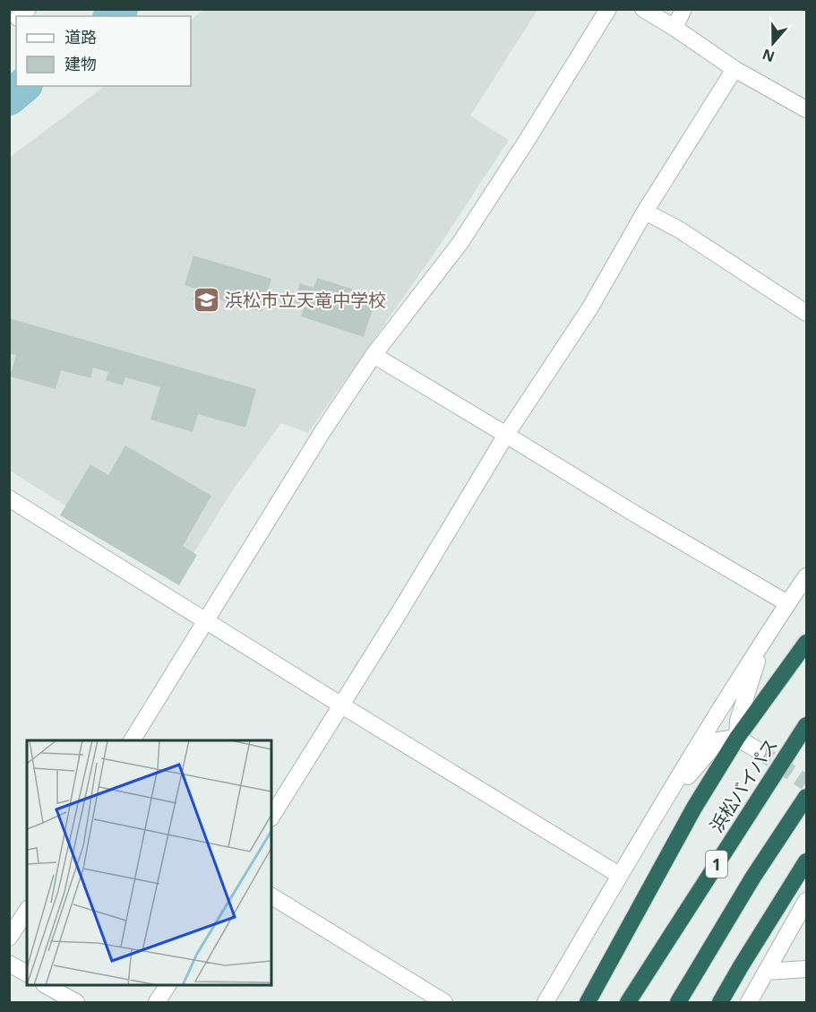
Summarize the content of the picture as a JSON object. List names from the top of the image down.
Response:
{
  "streets": {
    "highway": ["浜松バイパス", "1"]
  },
  "places": {
    "school or university": ["浜松市立天竜中学校"]
  },
  "legend": ["道路", "建物"],
  "north": "bottom"
}
